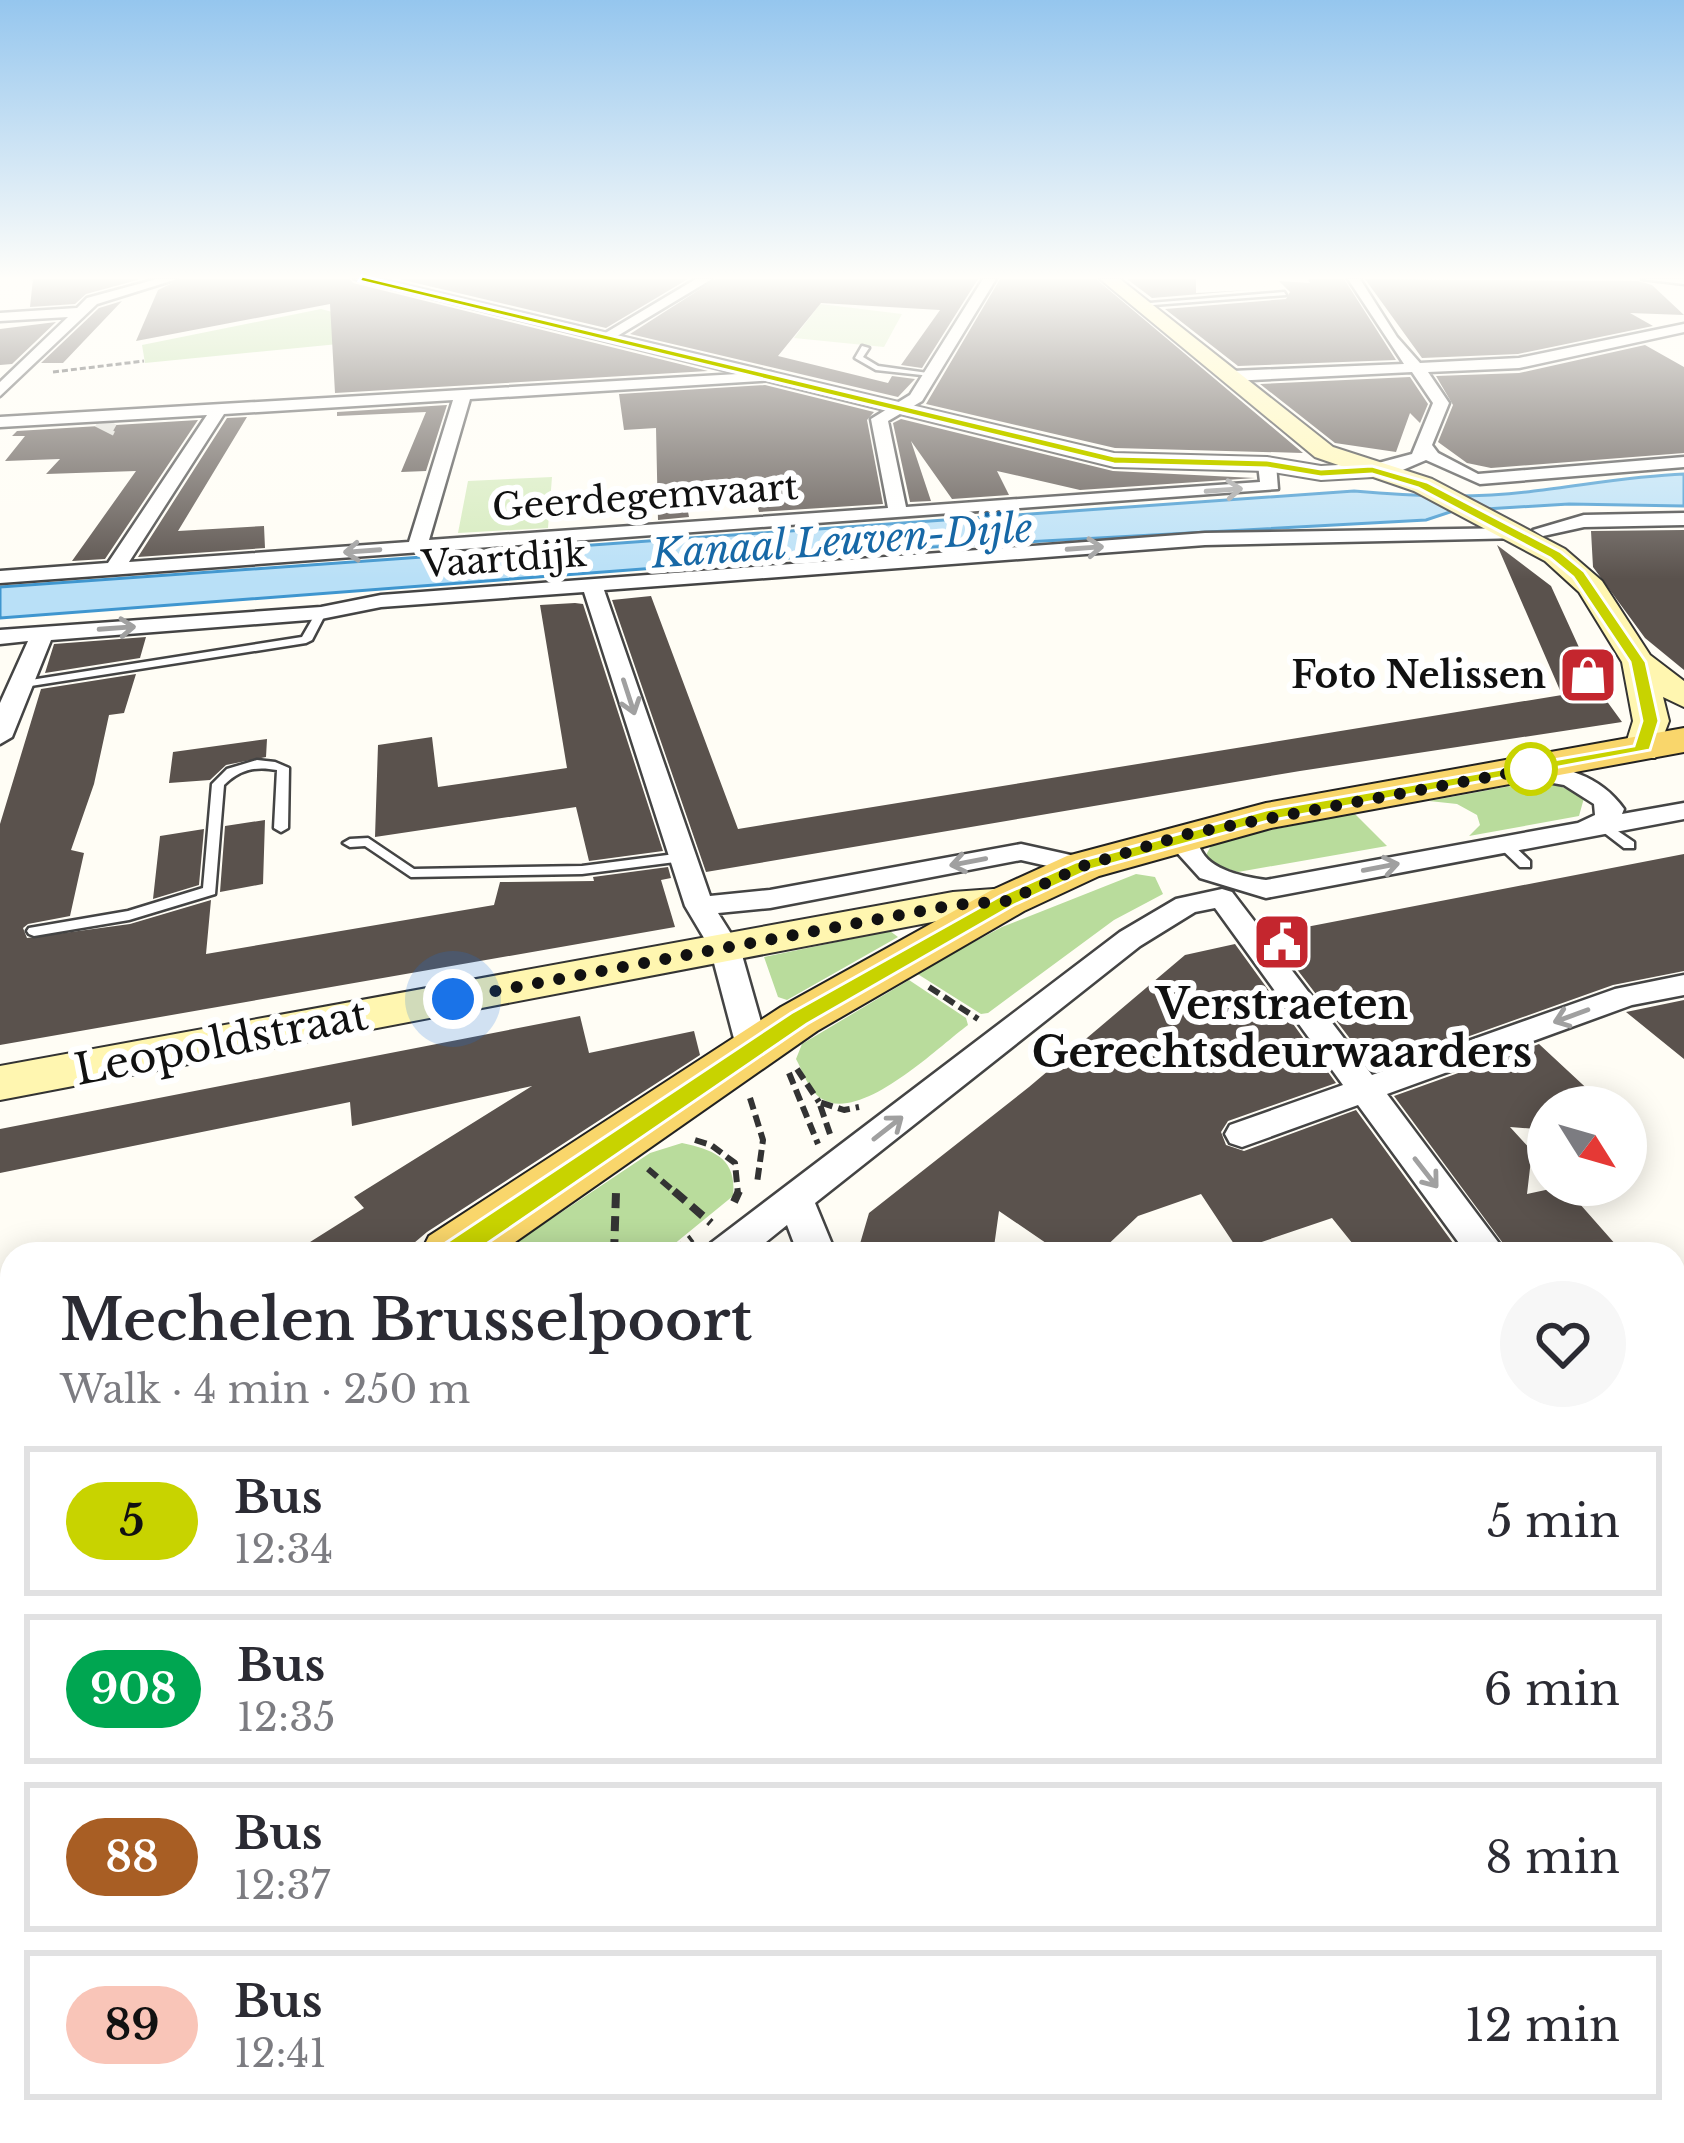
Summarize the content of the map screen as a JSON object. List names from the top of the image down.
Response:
{
  "streets": {
    "main road": ["Leopoldstraat"],
    "street": ["Geerdegemvaart", "Vaartdijk"]
  },
  "water": ["Kanaal Leuven-Dijle"],
  "places": {
    "shop": ["Foto Nelissen"],
    "public building": ["Verstraeten Gerechtsdeurwaarders"]
  },
  "lines": ["bus line 5"],
  "north": "bottom right",
  "page": {
    "heading": ["Mechelen Brusselpoort", "Walk · 4 min · 250 m"],
    "list": [
      {
        "mark": "5",
        "name": "Bus",
        "note": "12:34",
        "value": "5 min"
      },
      {
        "mark": "908",
        "name": "Bus",
        "note": "12:35",
        "value": "6 min"
      },
      {
        "mark": "88",
        "name": "Bus",
        "note": "12:37",
        "value": "8 min"
      },
      {
        "mark": "89",
        "name": "Bus",
        "note": "12:41",
        "value": "12 min"
      }
    ]
  }
}
